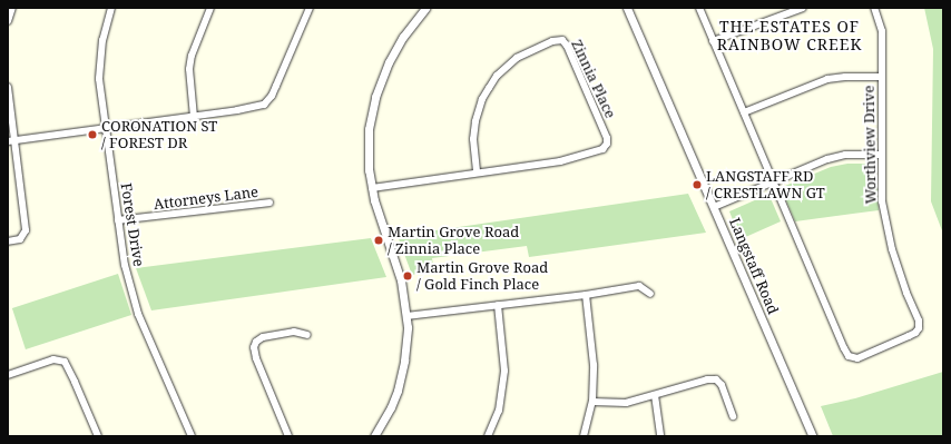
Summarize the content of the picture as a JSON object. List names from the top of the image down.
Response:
{
  "streets": {
    "street": [
      "Zinnia Place",
      "Worthview Drive",
      "Attorneys Lane",
      "Forest Drive",
      "Langstaff Road"
    ]
  },
  "crossings": [
    ["Attorneys Lane", "Forest Drive"]
  ],
  "districts": ["THE ESTATES OF RAINBOW CREEK"],
  "places": [
    "CORONATION ST / FOREST DR",
    "LANGSTAFF RD / CRESTLAWN GT",
    "Martin Grove Road / Zinnia Place",
    "Martin Grove Road / Gold Finch Place"
  ]
}
